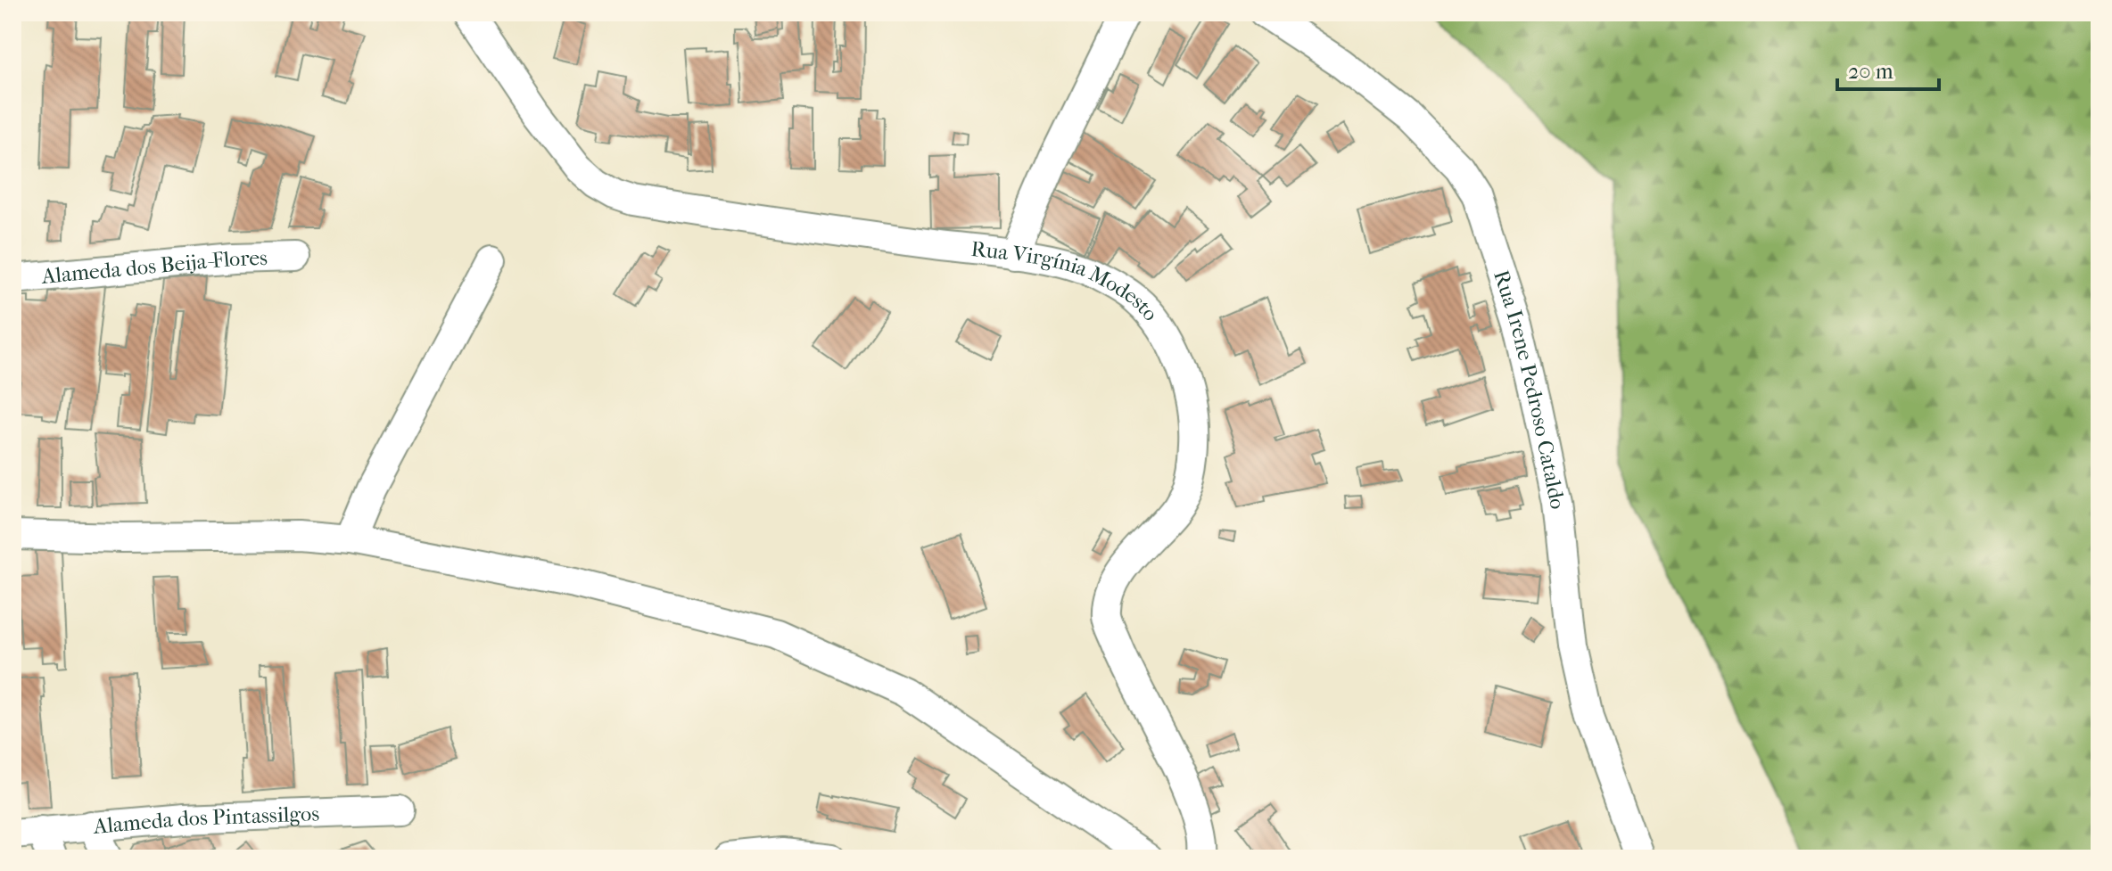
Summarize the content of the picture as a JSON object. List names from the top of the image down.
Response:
{
  "streets": {
    "street": [
      "Alameda dos Beija-Flores",
      "Rua Virgínia Modesto",
      "Rua Irene Pedroso Cataldo",
      "Alameda dos Pintassilgos"
    ]
  },
  "scale_bar": "20 m"
}
